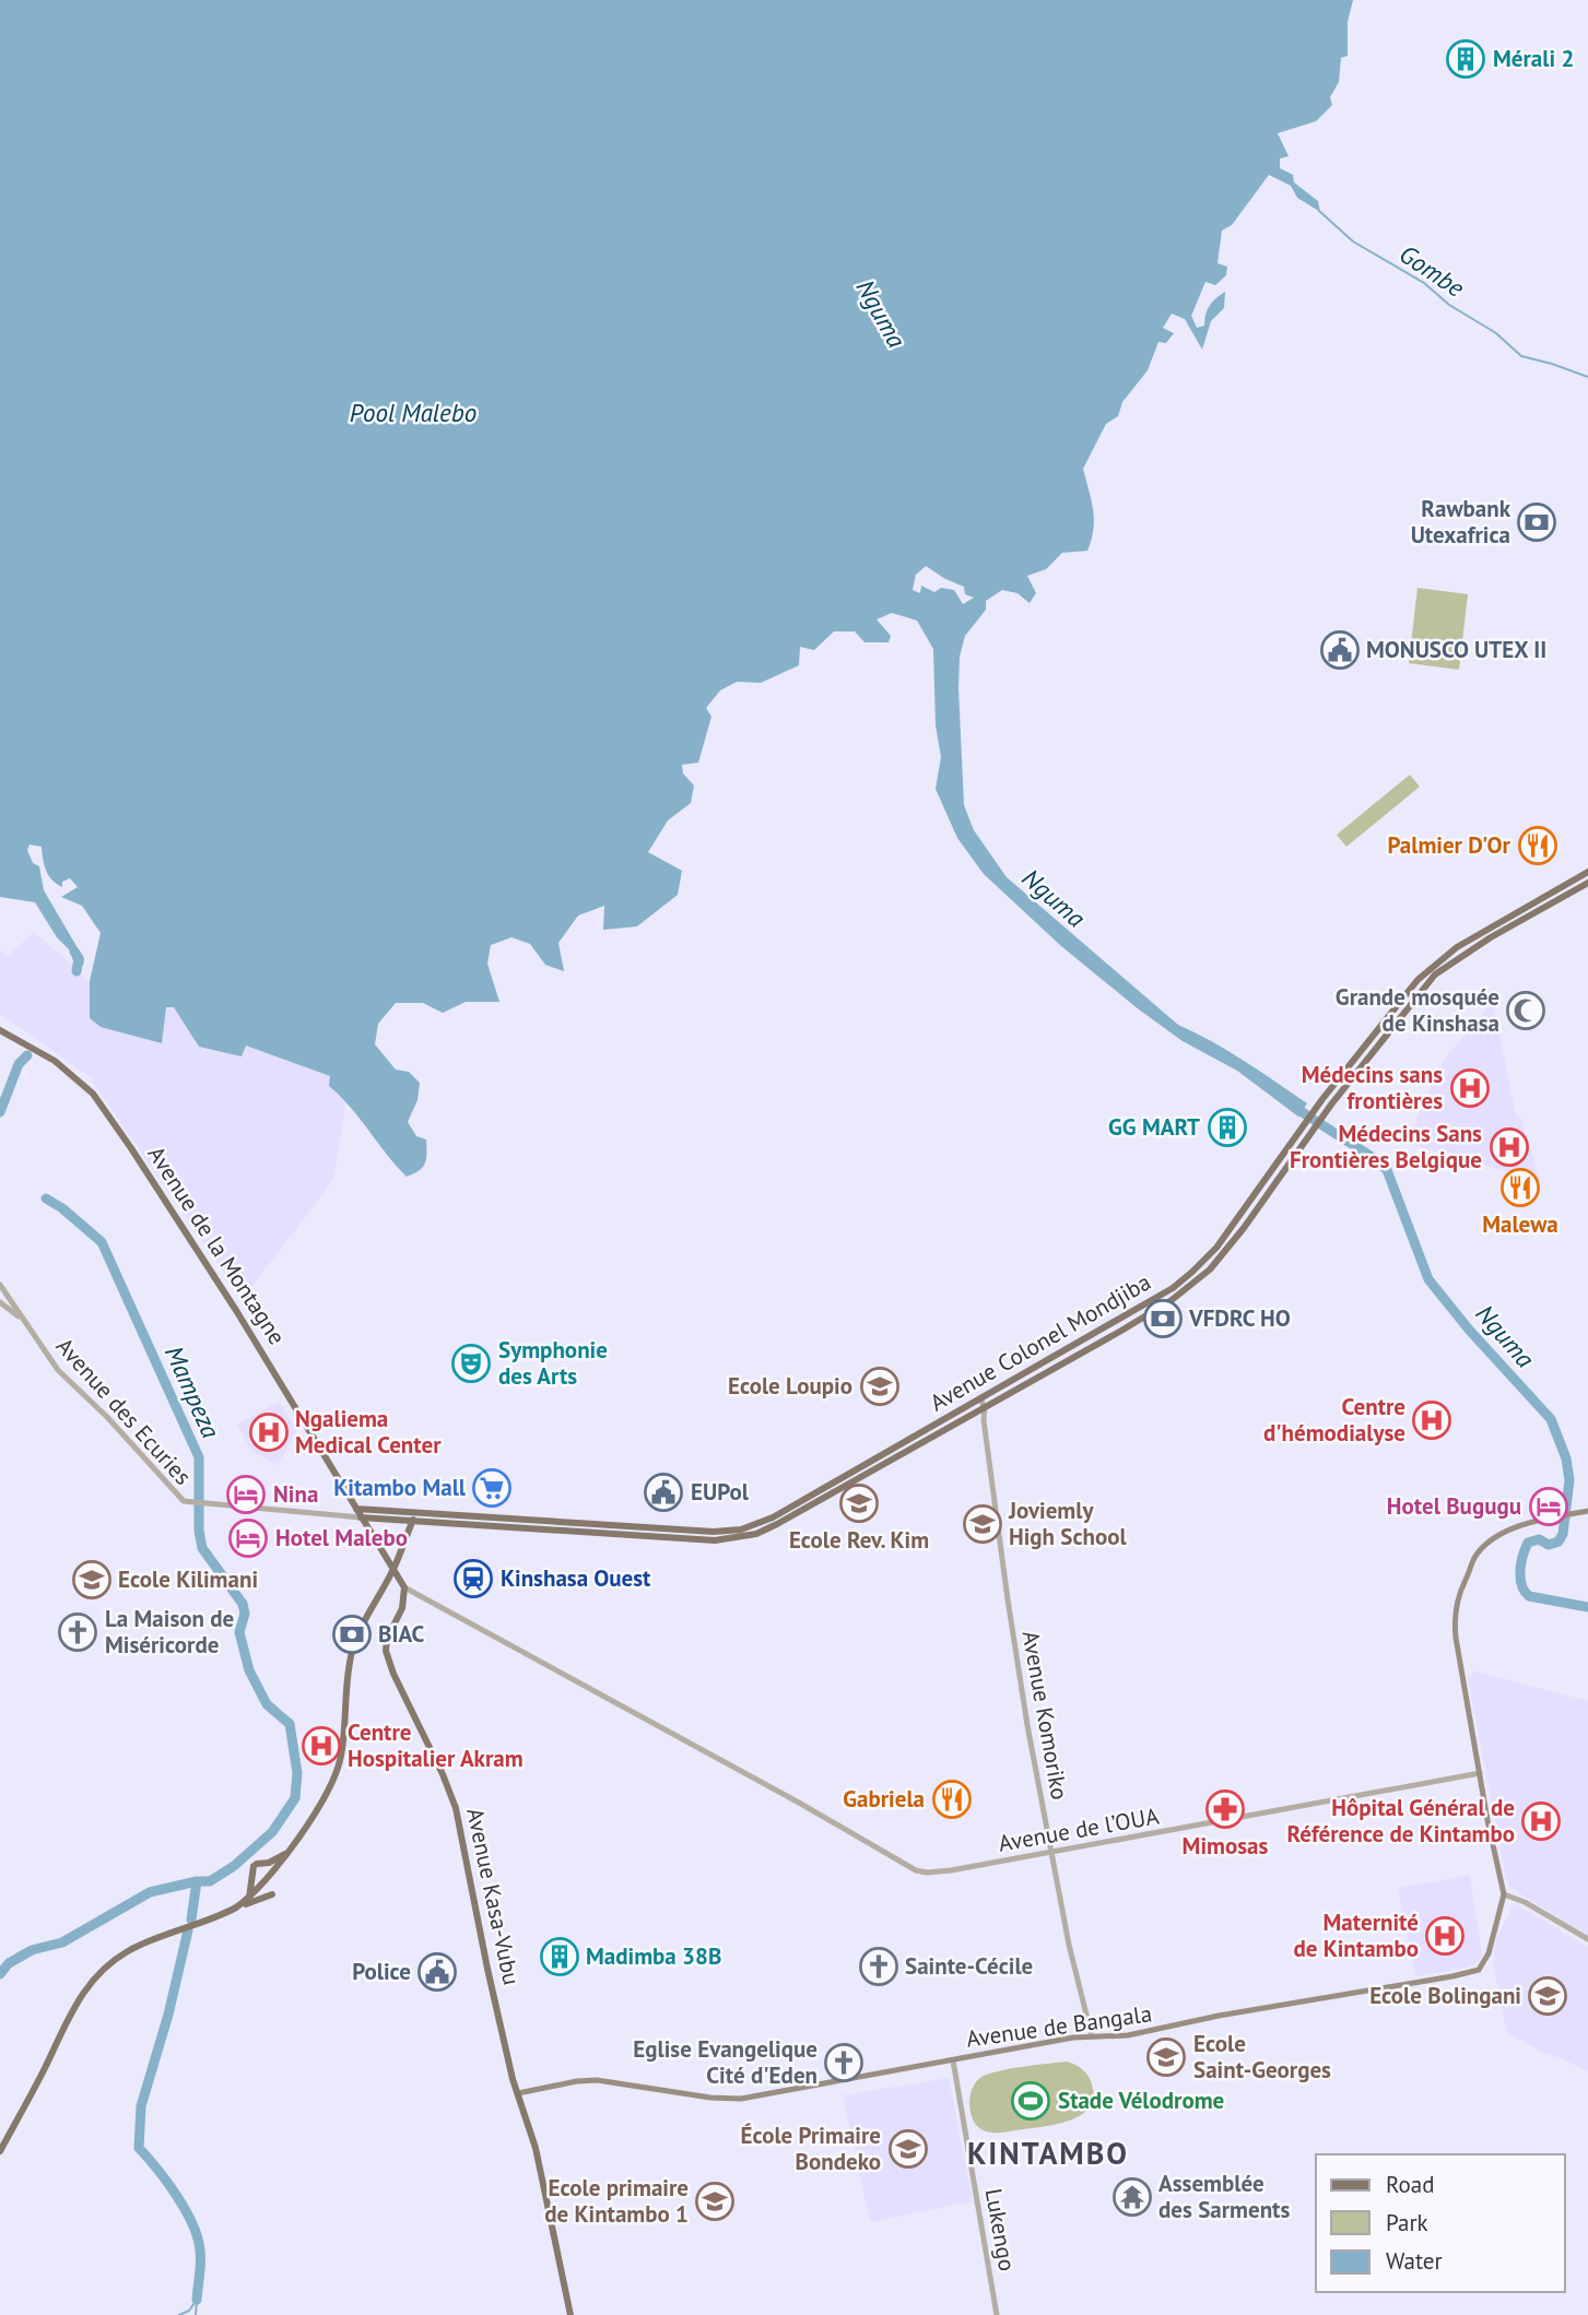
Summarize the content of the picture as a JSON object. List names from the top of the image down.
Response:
{
  "streets": {
    "main road": [
      "Avenue de la Montagne",
      "Avenue Colonel Mondjiba",
      "Avenue Kasa-Vubu",
      "Avenue de Bangala"
    ],
    "street": [
      "Avenue des Ecuries",
      "Avenue Komoriko",
      "Avenue de l’OUA",
      "Lukengo"
    ]
  },
  "crossings": [
    ["Avenue de la Montagne", "Avenue Colonel Mondjiba"],
    ["Avenue de la Montagne", "Avenue des Ecuries"],
    ["Avenue Colonel Mondjiba", "Avenue des Ecuries"],
    ["Avenue Colonel Mondjiba", "Avenue Komoriko"],
    ["Avenue Komoriko", "Avenue de l’OUA"],
    ["Avenue Komoriko", "Avenue de Bangala"],
    ["Avenue de l’OUA", "Avenue Kasa-Vubu"],
    ["Avenue Kasa-Vubu", "Avenue de Bangala"],
    ["Avenue de Bangala", "Lukengo"]
  ],
  "districts": ["KINTAMBO"],
  "water": [
    "Gombe",
    "Nguma",
    "Pool Malebo",
    "Mampeza"
  ],
  "places": {
    "building": ["Mérali 2", "GG MART", "Madimba 38B"],
    "bank": ["Rawbank Utexafrica", "VFDRC HO", "BIAC"],
    "public building": ["MONUSCO UTEX II", "EUPol", "Police"],
    "restaurant": ["Palmier D'Or", "Malewa", "Gabriela"],
    "mosque": ["Grande mosquée de Kinshasa"],
    "hospital": [
      "Médecins sans frontières",
      "Médecins Sans Frontières Belgique",
      "Centre d'hémodialyse",
      "Ngaliema Medical Center",
      "Centre Hospitalier Akram",
      "Hôpital Général de Référence de Kintambo",
      "Maternité de Kintambo"
    ],
    "theatre": ["Symphonie des Arts"],
    "school or university": [
      "Ecole Loupio",
      "Ecole Rev. Kim",
      "Joviemly High School",
      "Ecole Kilimani",
      "Ecole Bolingani",
      "Ecole Saint-Georges",
      "École Primaire Bondeko",
      "Ecole primaire de Kintambo 1"
    ],
    "supermarket": ["Kitambo Mall"],
    "hotel": ["Nina", "Hotel Bugugu", "Hotel Malebo"],
    "station": ["Kinshasa Ouest"],
    "church": ["La Maison de Miséricorde", "Sainte-Cécile", "Eglise Evangelique Cité d'Eden"],
    "pharmacy": ["Mimosas"],
    "sports": ["Stade Vélodrome"],
    "temple": ["Assemblée des Sarments"]
  },
  "legend": ["Road", "Park", "Water"]
}
